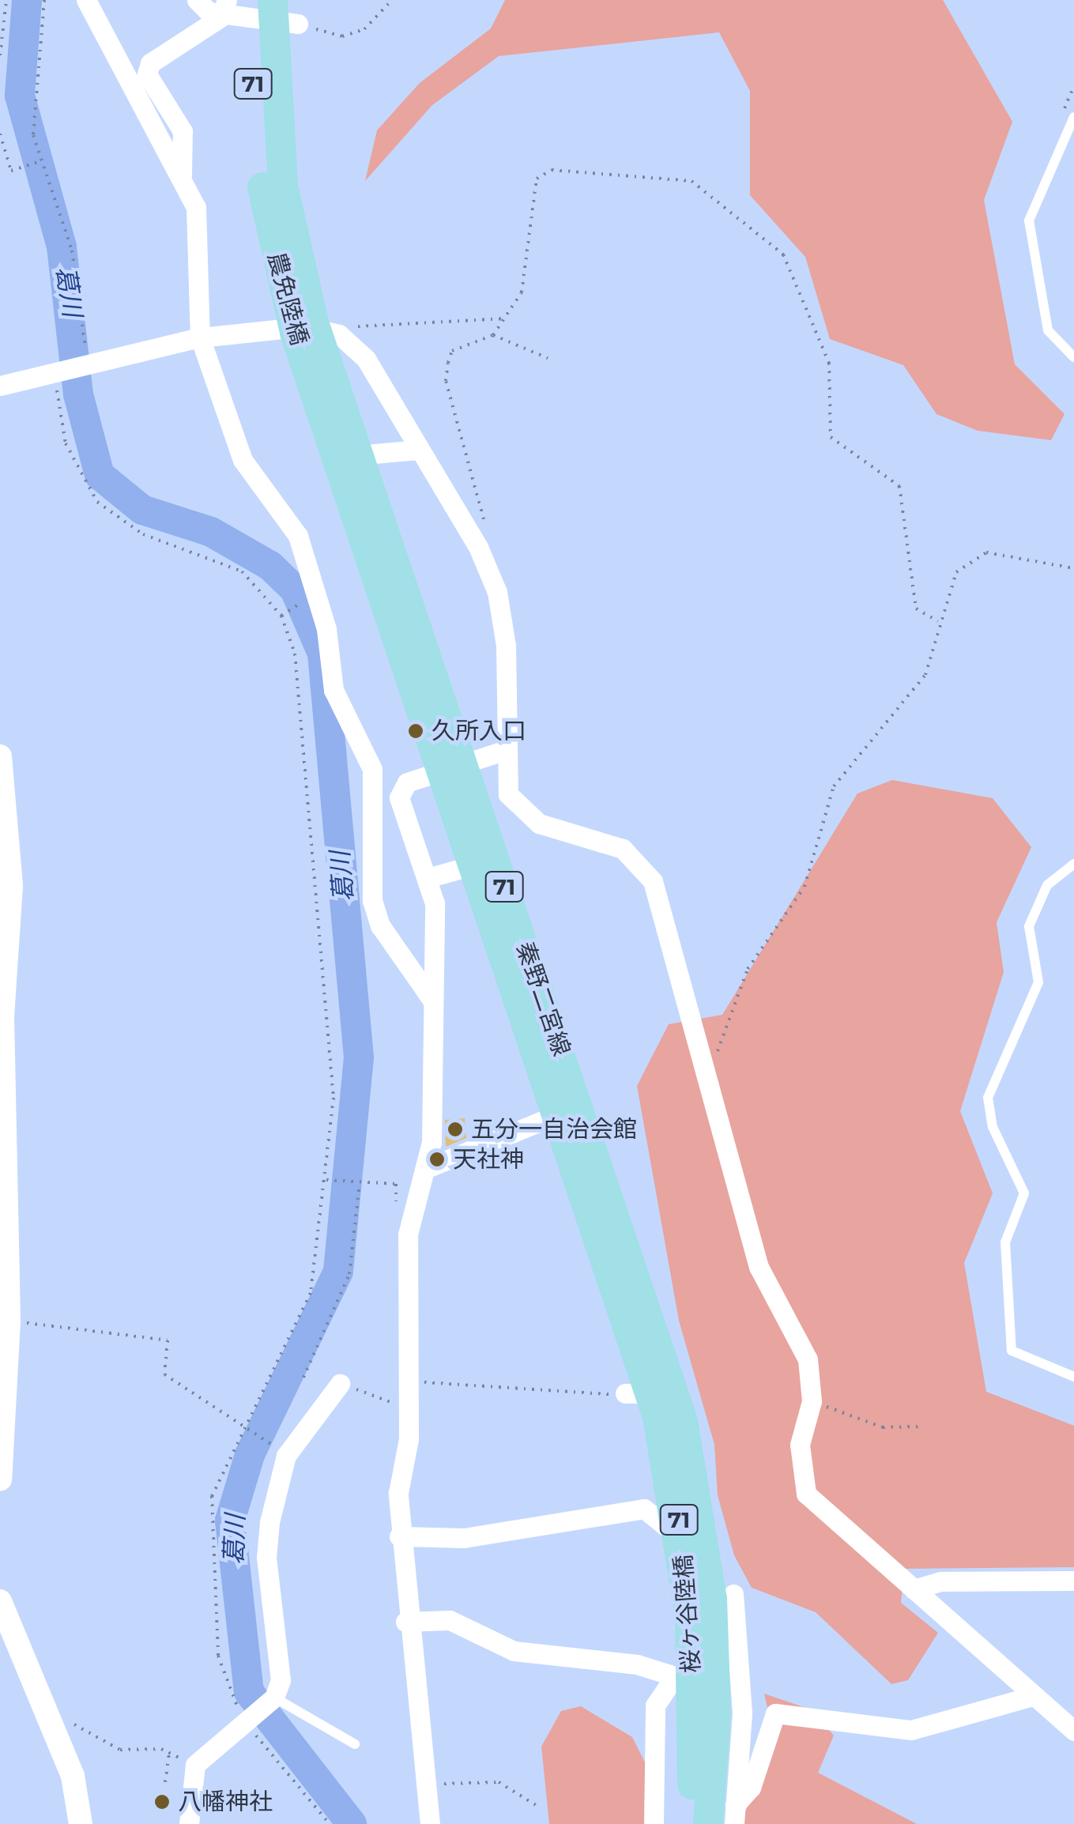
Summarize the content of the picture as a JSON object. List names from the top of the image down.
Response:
{
  "streets": {
    "main road": [
      "71",
      "農免陸橋",
      "秦野二宮線",
      "桜ヶ谷陸橋"
    ]
  },
  "crossings": [
    ["71", "農免陸橋"],
    ["71", "桜ヶ谷陸橋"],
    ["農免陸橋", "秦野二宮線"],
    ["秦野二宮線", "桜ヶ谷陸橋"]
  ],
  "water": ["葛川"],
  "places": [
    "久所入口",
    "五分一自治会館",
    "天社神",
    "八幡神社"
  ]
}
